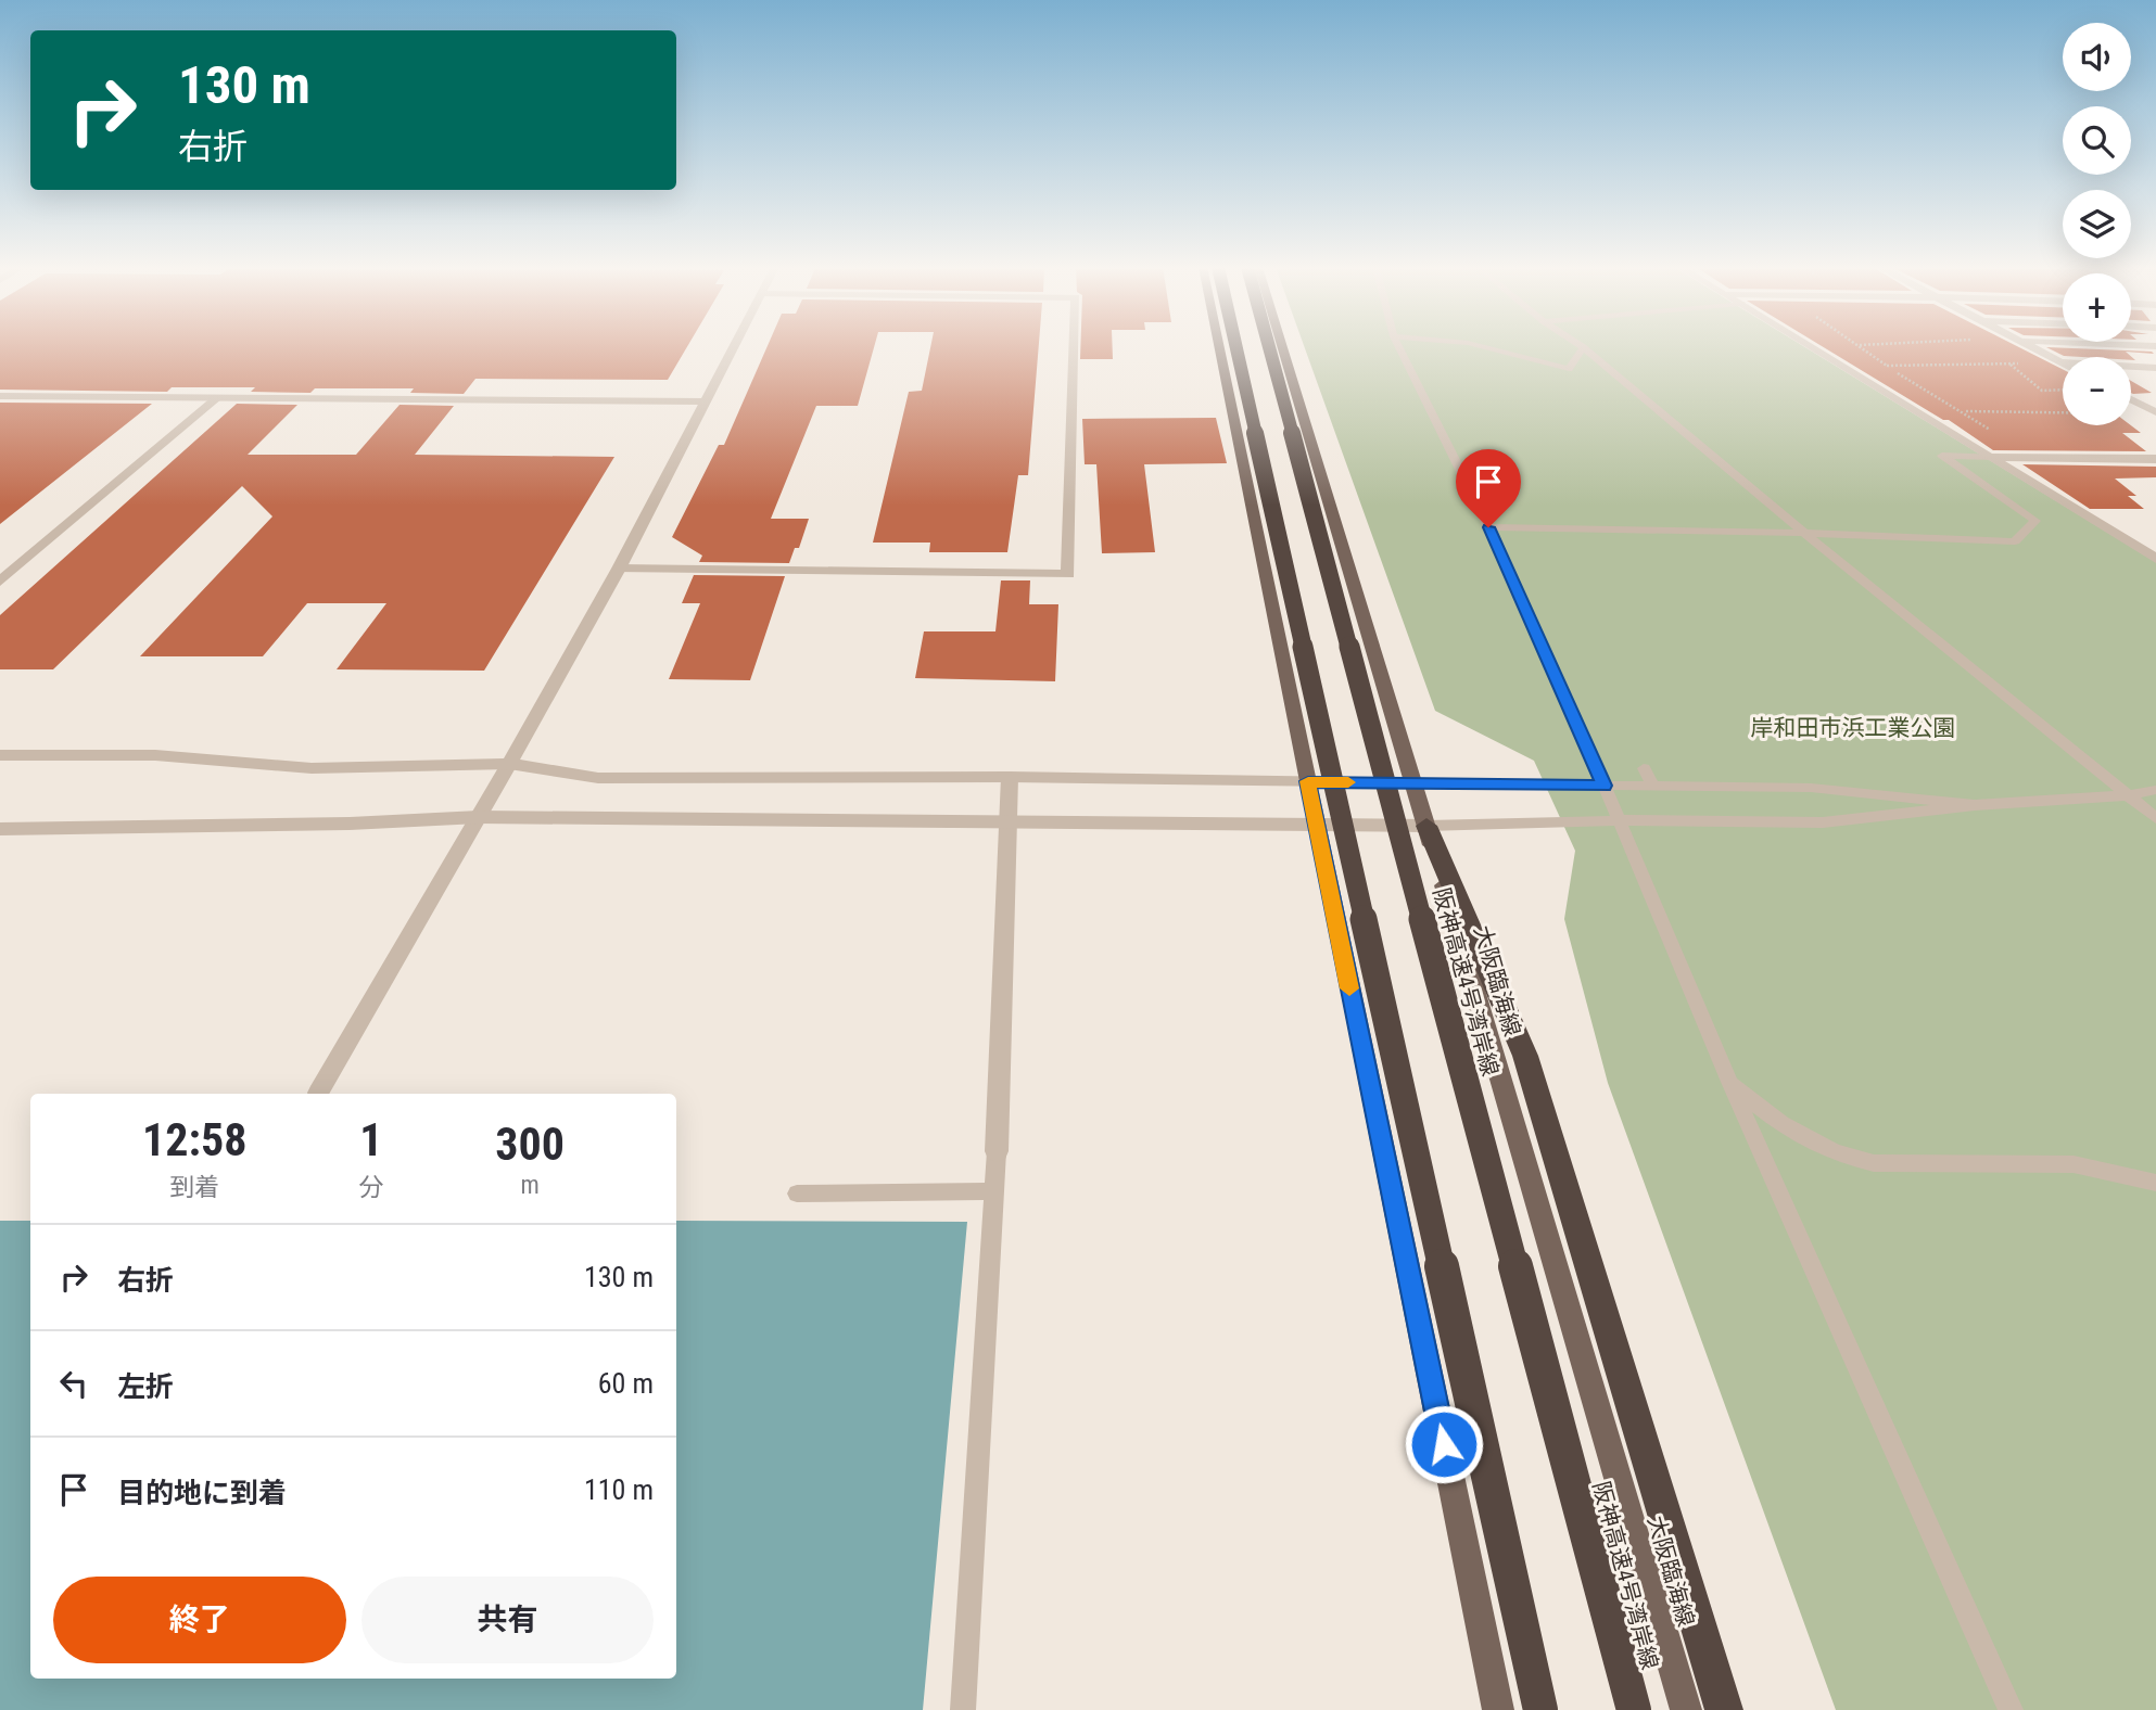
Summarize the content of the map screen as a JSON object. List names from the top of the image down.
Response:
{
  "streets": {
    "highway": ["阪神高速4号湾岸線"],
    "main road": ["大阪臨海線"]
  },
  "parks": ["岸和田市浜工業公園"],
  "page": {
    "map_buttons": ["+", "−"],
    "turn": ["130 m", "右折"],
    "eta": [
      "12:58",
      "到着",
      "1",
      "分",
      "300",
      "m"
    ],
    "list": [
      {
        "name": "右折",
        "value": "130 m"
      },
      {
        "name": "左折",
        "value": "60 m"
      },
      {
        "name": "目的地に到着",
        "value": "110 m"
      }
    ],
    "buttons": ["終了", "共有"]
  }
}
